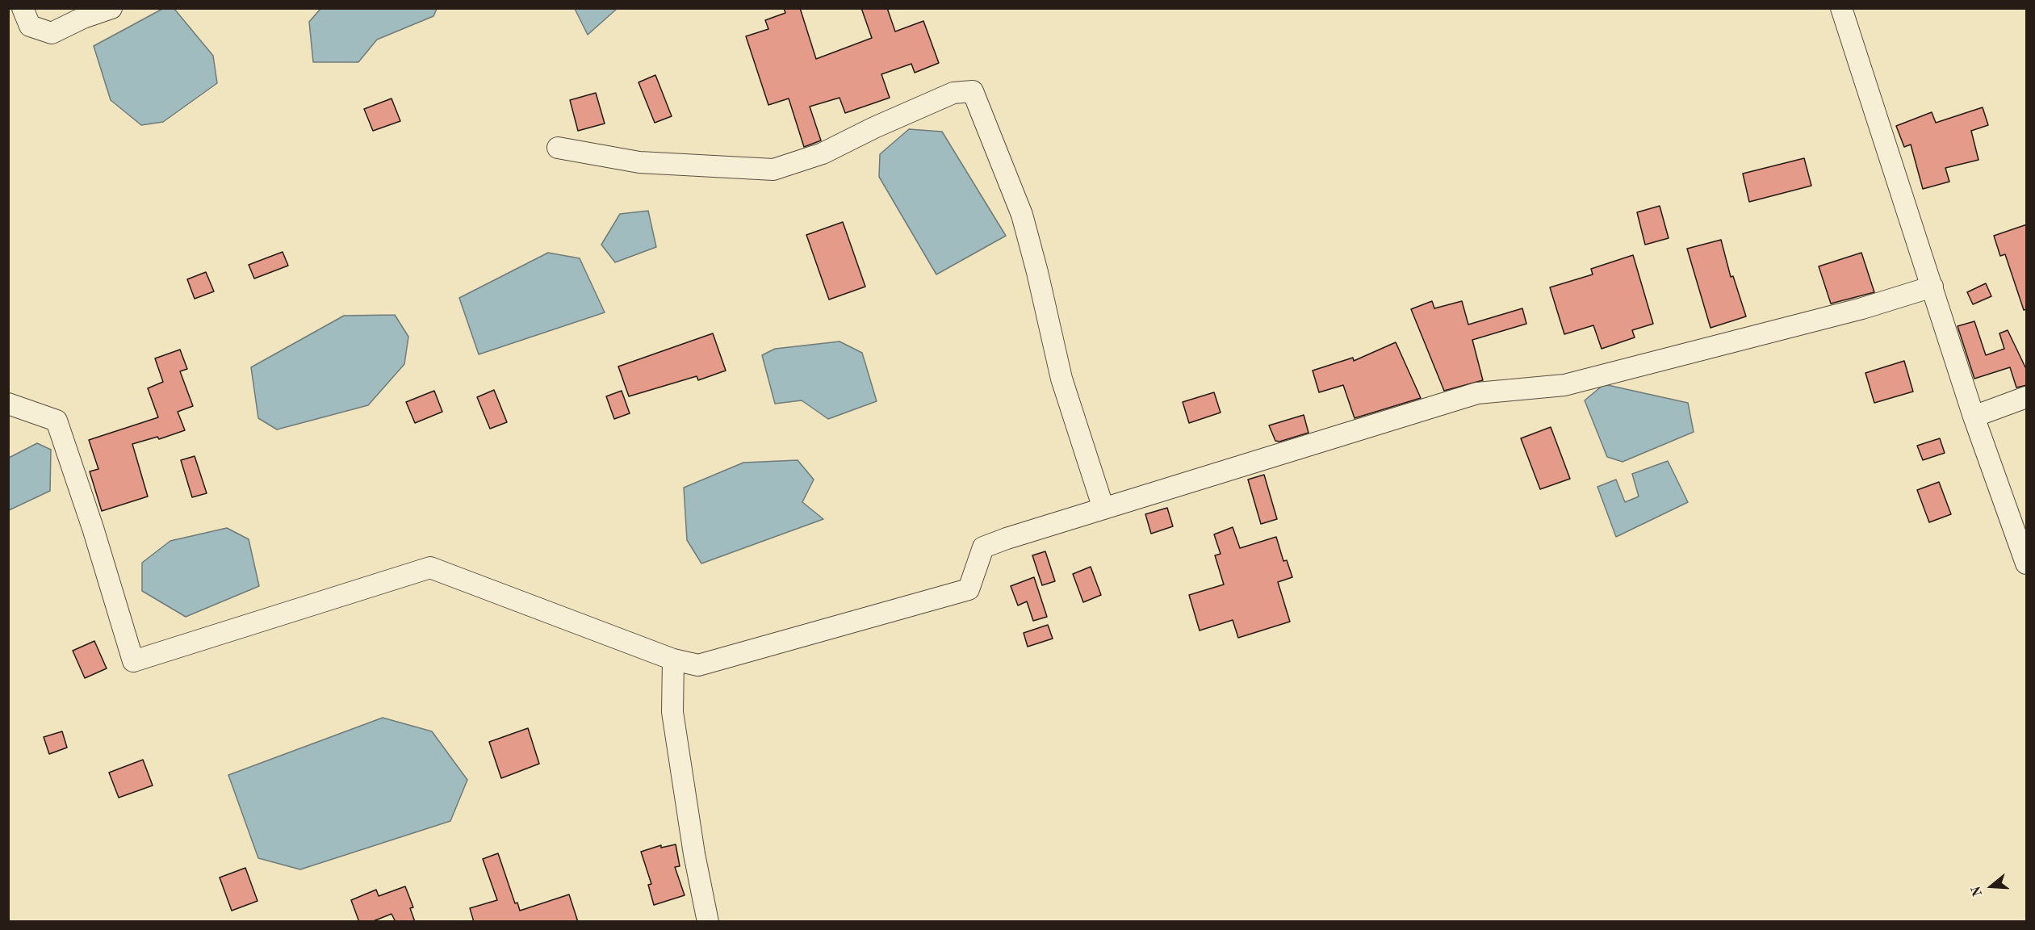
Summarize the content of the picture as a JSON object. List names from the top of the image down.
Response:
{
  "north": "left"
}
